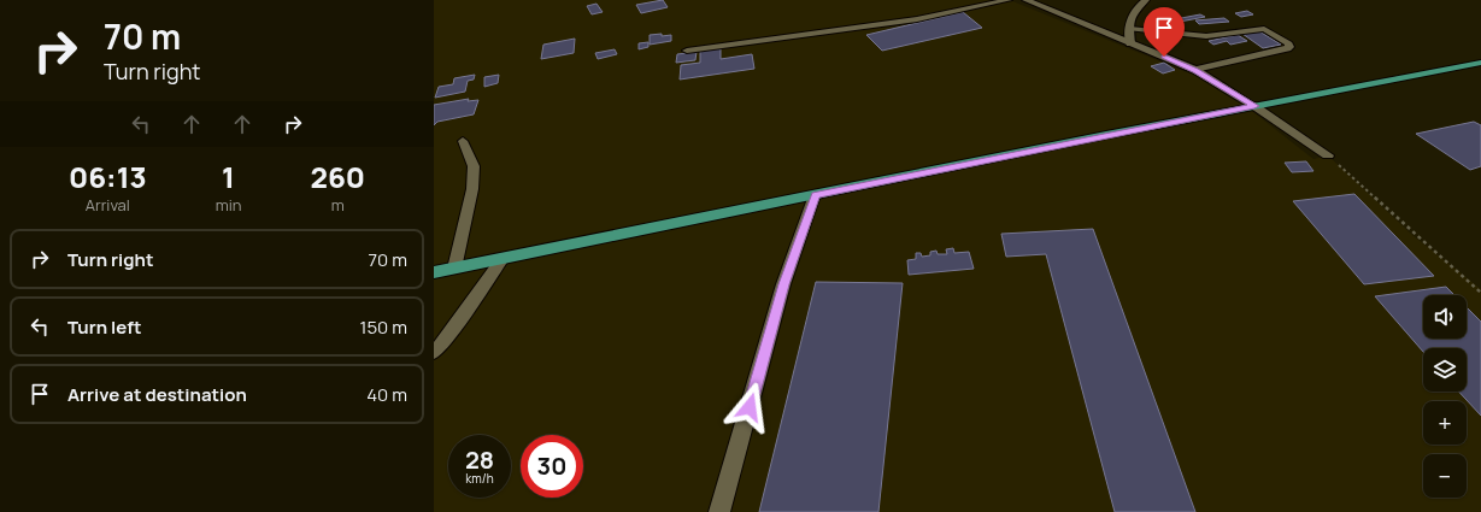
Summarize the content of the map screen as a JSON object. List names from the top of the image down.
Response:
{
  "page": {
    "turn": ["70 m", "Turn right"],
    "eta": [
      "06:13",
      "Arrival",
      "1",
      "min",
      "260",
      "m"
    ],
    "list": [
      {
        "name": "Turn right",
        "value": "70 m"
      },
      {
        "name": "Turn left",
        "value": "150 m"
      },
      {
        "name": "Arrive at destination",
        "value": "40 m"
      }
    ],
    "map_buttons": ["+", "−"],
    "speed": "28 km/h",
    "limit": "30"
  }
}
